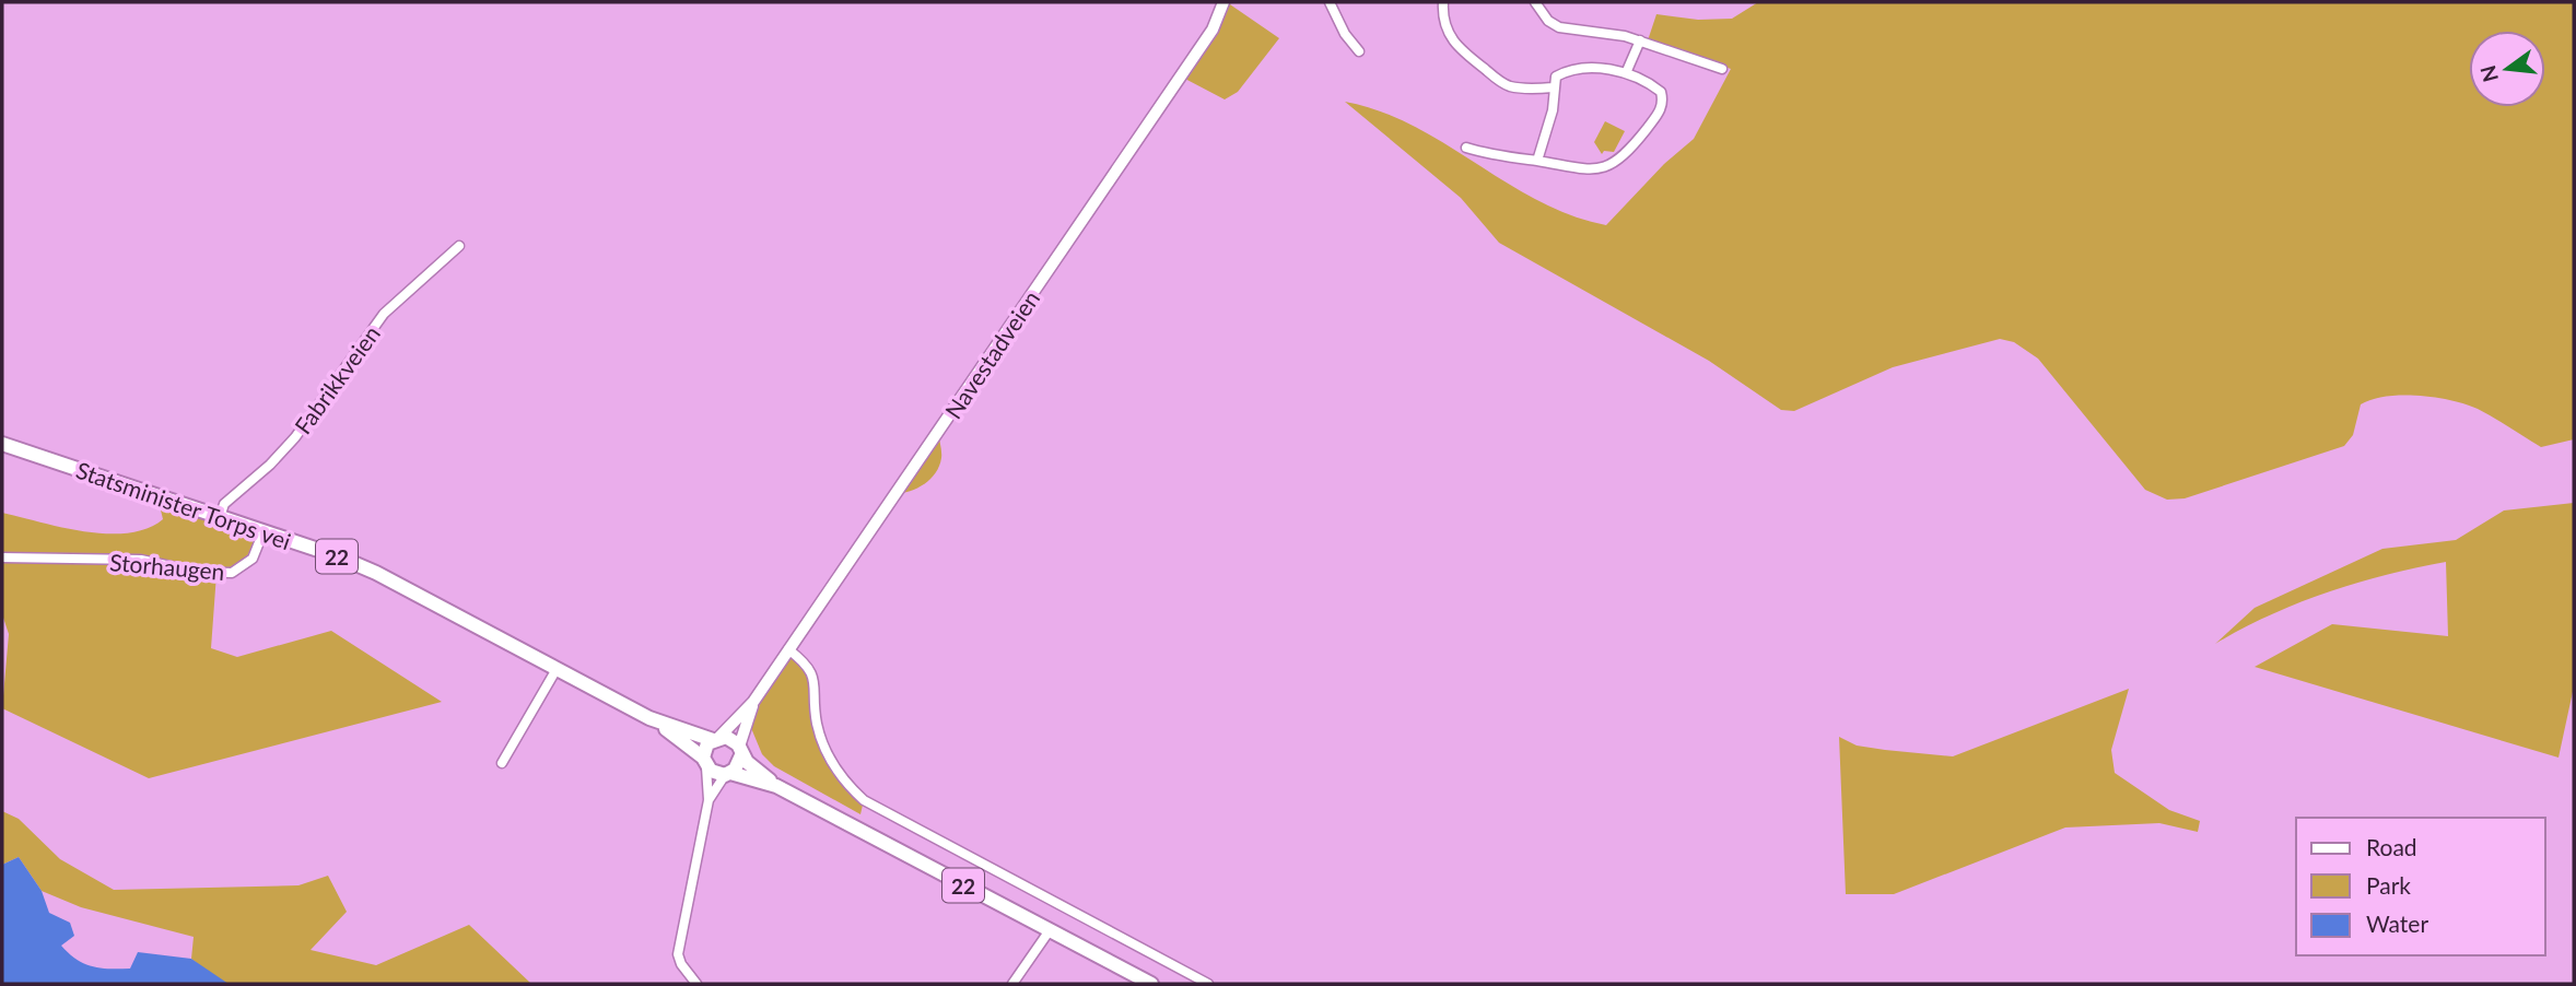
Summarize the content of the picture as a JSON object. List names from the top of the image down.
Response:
{
  "streets": {
    "highway": ["Statsminister Torps vei", "22"],
    "street": ["Navestadveien", "Fabrikkveien", "Storhaugen"]
  },
  "crossings": [
    ["Navestadveien", "Statsminister Torps vei"],
    ["Navestadveien", "22"],
    ["Fabrikkveien", "Statsminister Torps vei"],
    ["Statsminister Torps vei", "22"],
    ["Statsminister Torps vei", "Storhaugen"]
  ],
  "legend": ["Road", "Park", "Water"],
  "north": "left"
}
